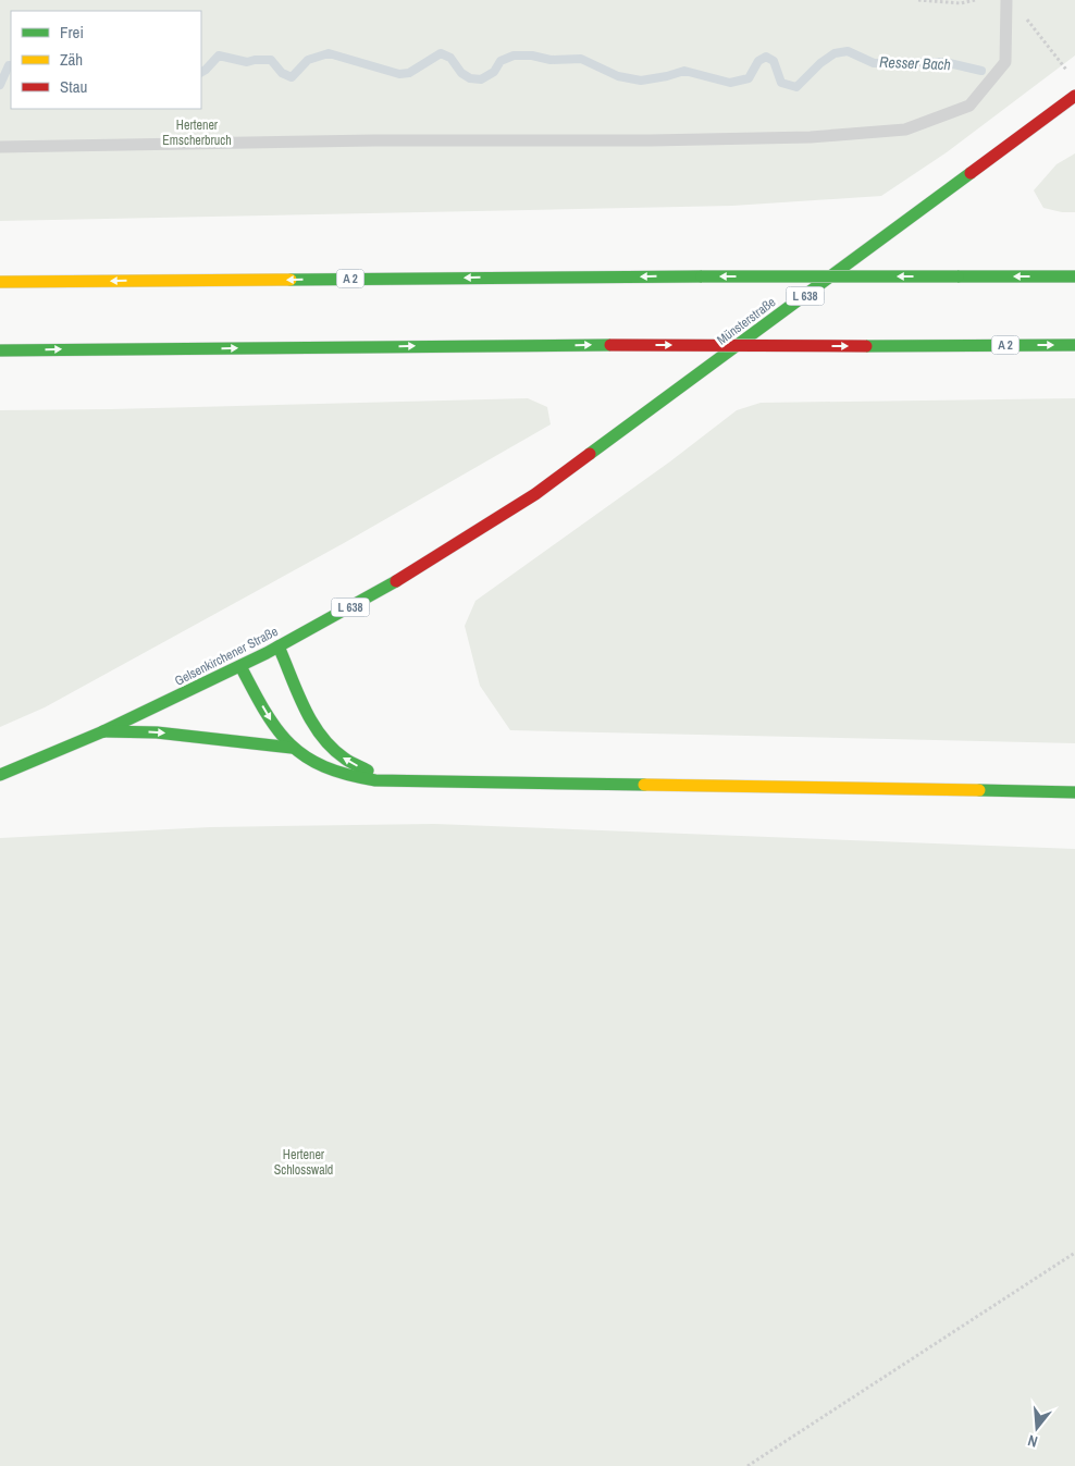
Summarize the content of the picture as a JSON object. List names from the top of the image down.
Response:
{
  "streets": {
    "main road": [
      "A 2",
      "L 638",
      "Münsterstraße",
      "Gelsenkirchener Straße"
    ]
  },
  "crossings": [
    ["Münsterstraße", "Gelsenkirchener Straße"]
  ],
  "water": ["Resser Bach"],
  "parks": ["Hertener Emscherbruch", "Hertener Schlosswald"],
  "legend": ["Frei", "Zäh", "Stau"],
  "north": "bottom"
}
